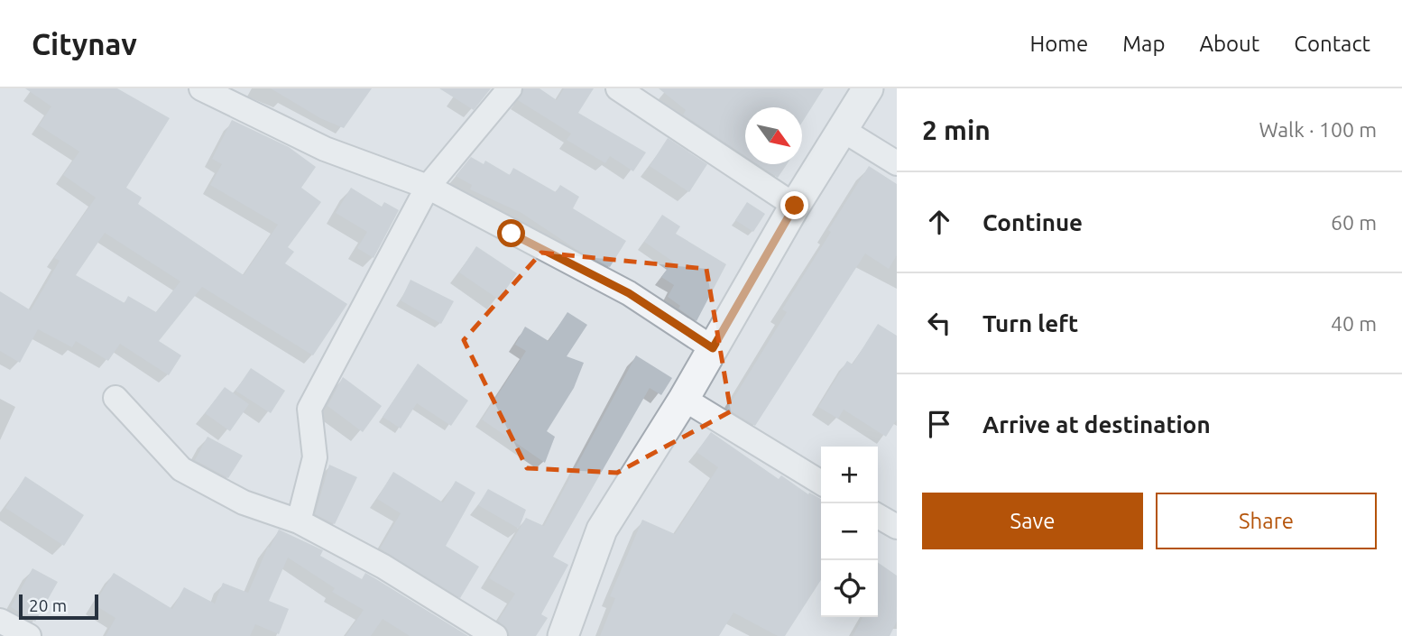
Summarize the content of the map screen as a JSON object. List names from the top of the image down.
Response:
{
  "scale_bar": "20 m",
  "north": "bottom right",
  "page": {
    "header": "Citynav",
    "nav": [
      "Home",
      "Map",
      "About",
      "Contact"
    ],
    "heading": ["2 min", "Walk · 100 m"],
    "list": [
      ["Continue", "60 m"],
      ["Turn left", "40 m"],
      "Arrive at destination"
    ],
    "map_buttons": ["+", "−"],
    "buttons": ["Save", "Share"],
    "scale": "20 m"
  }
}
